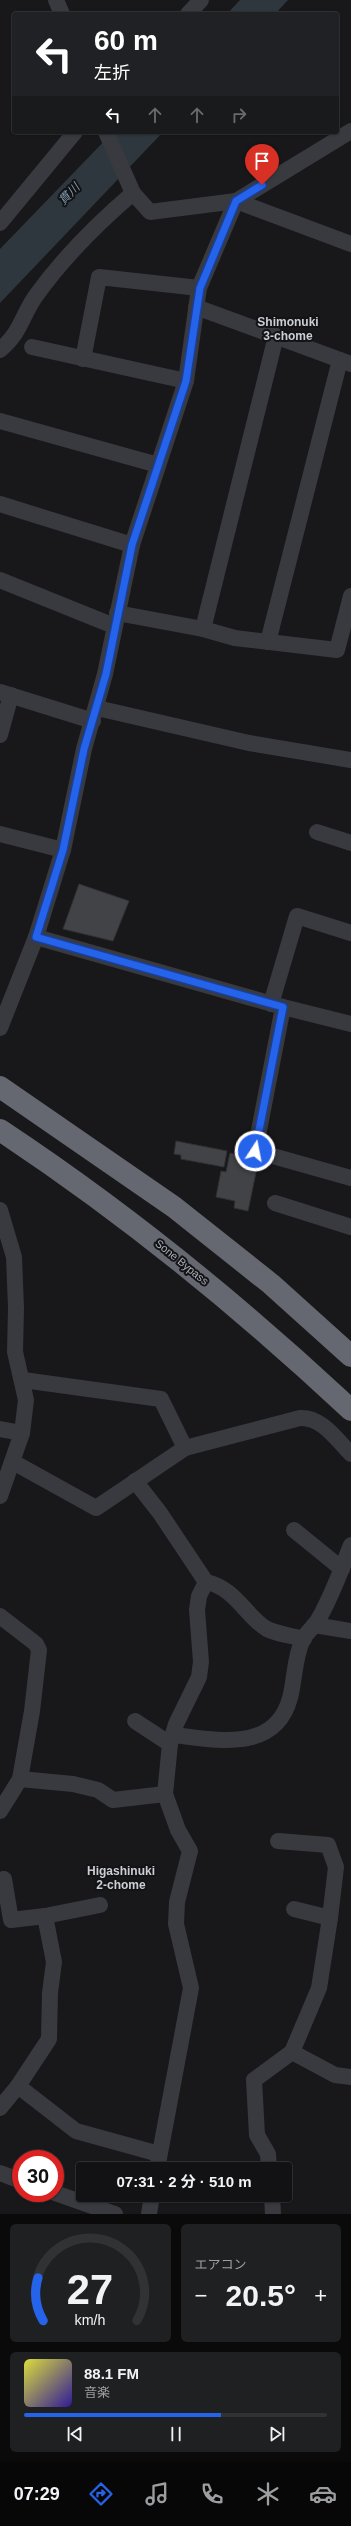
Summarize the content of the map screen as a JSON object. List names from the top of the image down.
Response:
{
  "streets": {
    "highway": ["Sone Bypass"]
  },
  "districts": ["Shimonuki 3-chome", "Higashinuki 2-chome"],
  "water": ["貫川"],
  "page": {
    "turn": ["60 m", "左折"],
    "limit": "30",
    "trip": "07:31 · 2 分 · 510 m",
    "tile": "エアコン",
    "heat": ["−", "20.5°", "+"],
    "song": ["88.1 FM", "音楽"],
    "tabs": "07:29",
    "gauge": ["27", "km/h"]
  }
}
